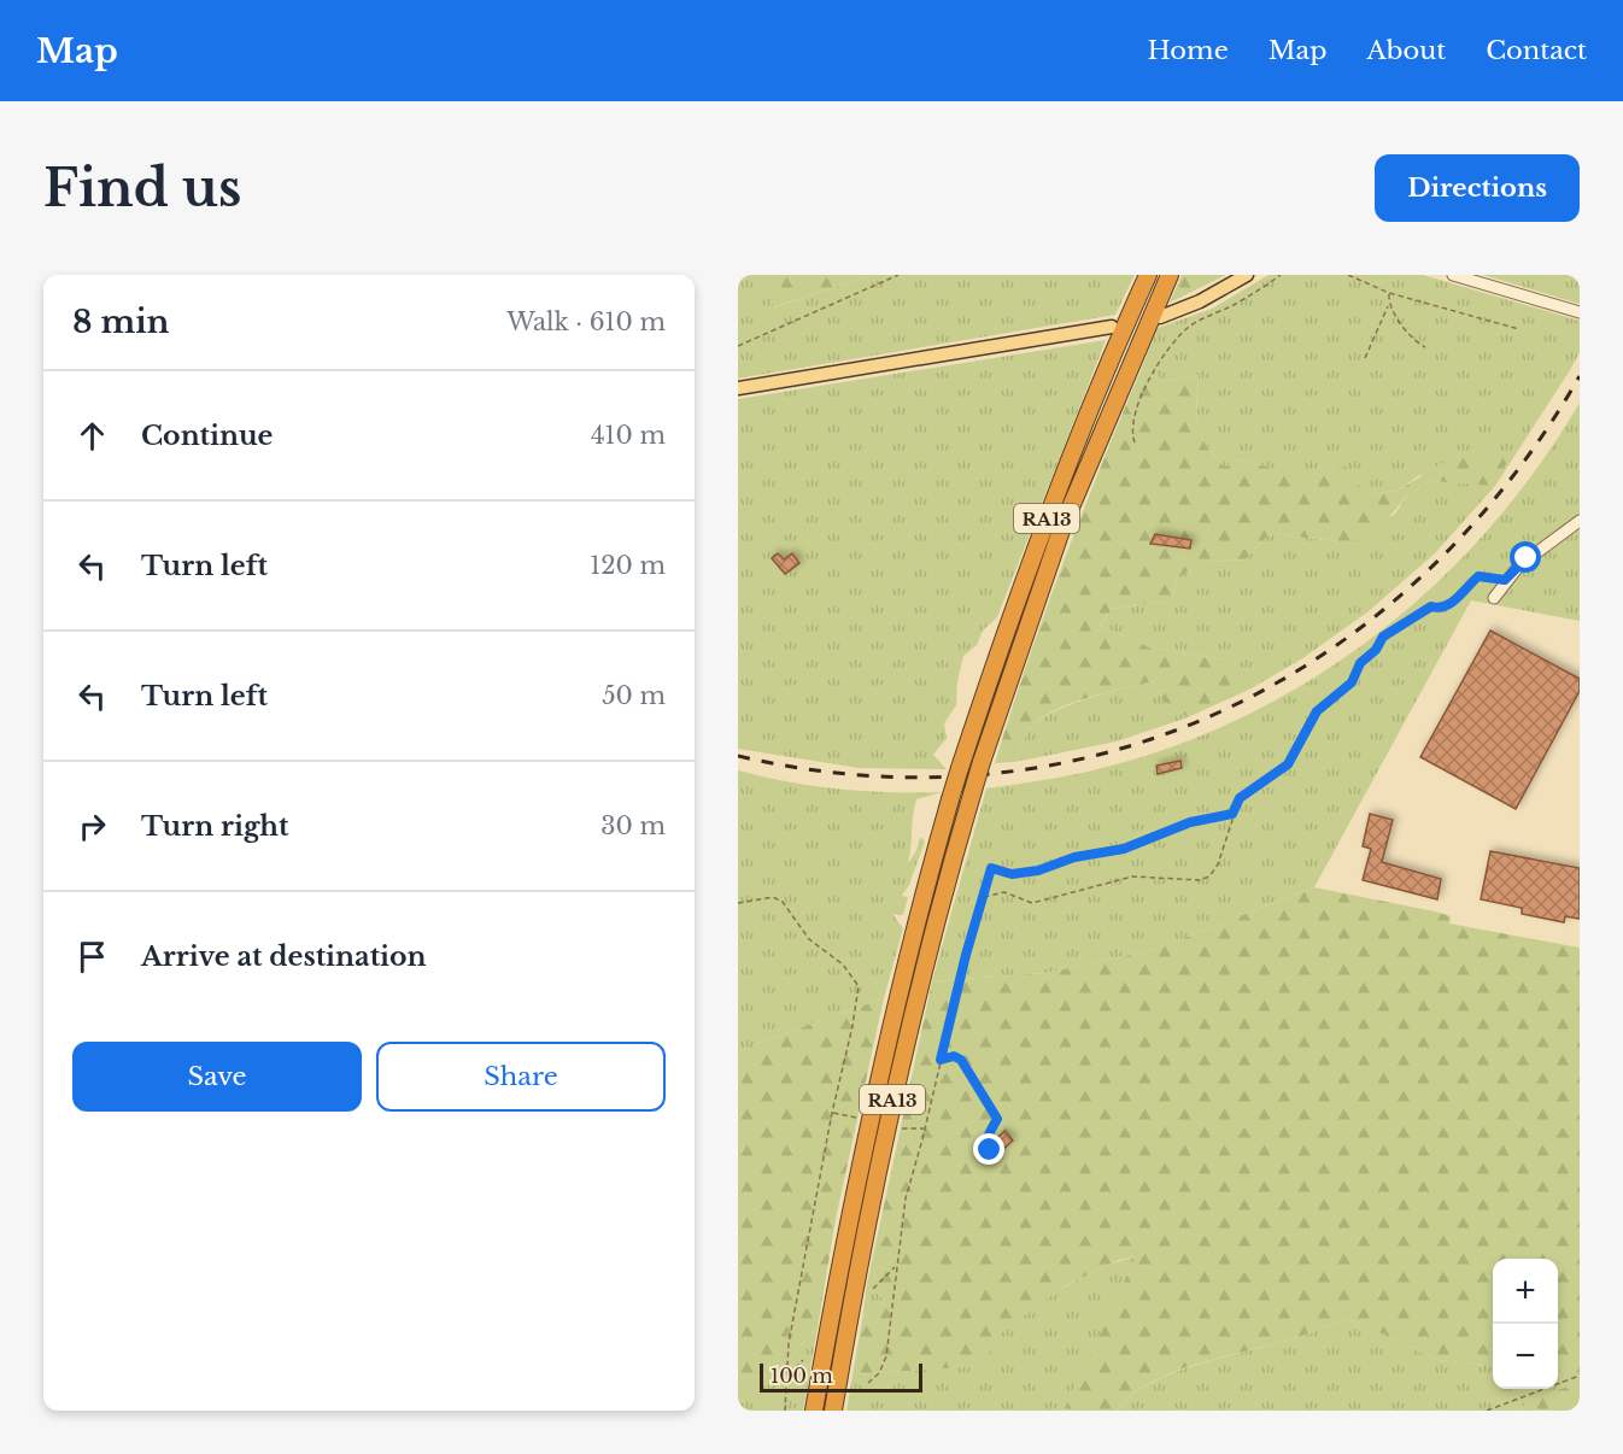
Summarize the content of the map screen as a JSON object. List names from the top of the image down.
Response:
{
  "streets": {
    "highway": ["RA13"]
  },
  "scale_bar": "100 m",
  "page": {
    "header": "Map",
    "nav": [
      "Home",
      "Map",
      "About",
      "Contact"
    ],
    "buttons": [
      "Directions",
      ["Save", "Share"]
    ],
    "title": "Find us",
    "heading": ["8 min", "Walk · 610 m"],
    "list": [
      ["Continue", "410 m"],
      ["Turn left", "120 m"],
      ["Turn left", "50 m"],
      ["Turn right", "30 m"],
      "Arrive at destination"
    ],
    "map_buttons": ["+", "−"],
    "scale": "100 m"
  }
}
